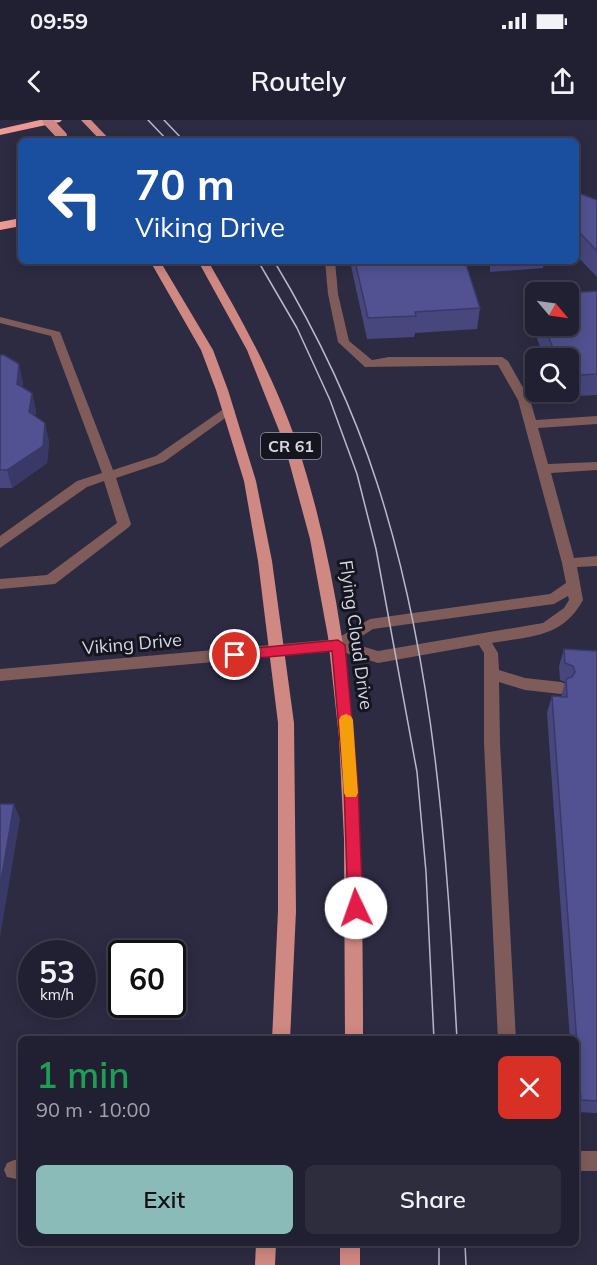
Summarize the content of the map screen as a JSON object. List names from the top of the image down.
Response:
{
  "streets": {
    "main road": ["CR 61", "Flying Cloud Drive"],
    "street": ["Viking Drive"]
  },
  "crossings": [
    ["CR 61", "Viking Drive"],
    ["Flying Cloud Drive", "Viking Drive"]
  ],
  "north": "bottom right",
  "page": {
    "status": "09:59",
    "header": "Routely",
    "turn": ["70 m", "Viking Drive"],
    "speed": "53 km/h",
    "limit": "60",
    "heading": ["1 min", "90 m · 10:00"],
    "buttons": ["Exit", "Share"]
  }
}
